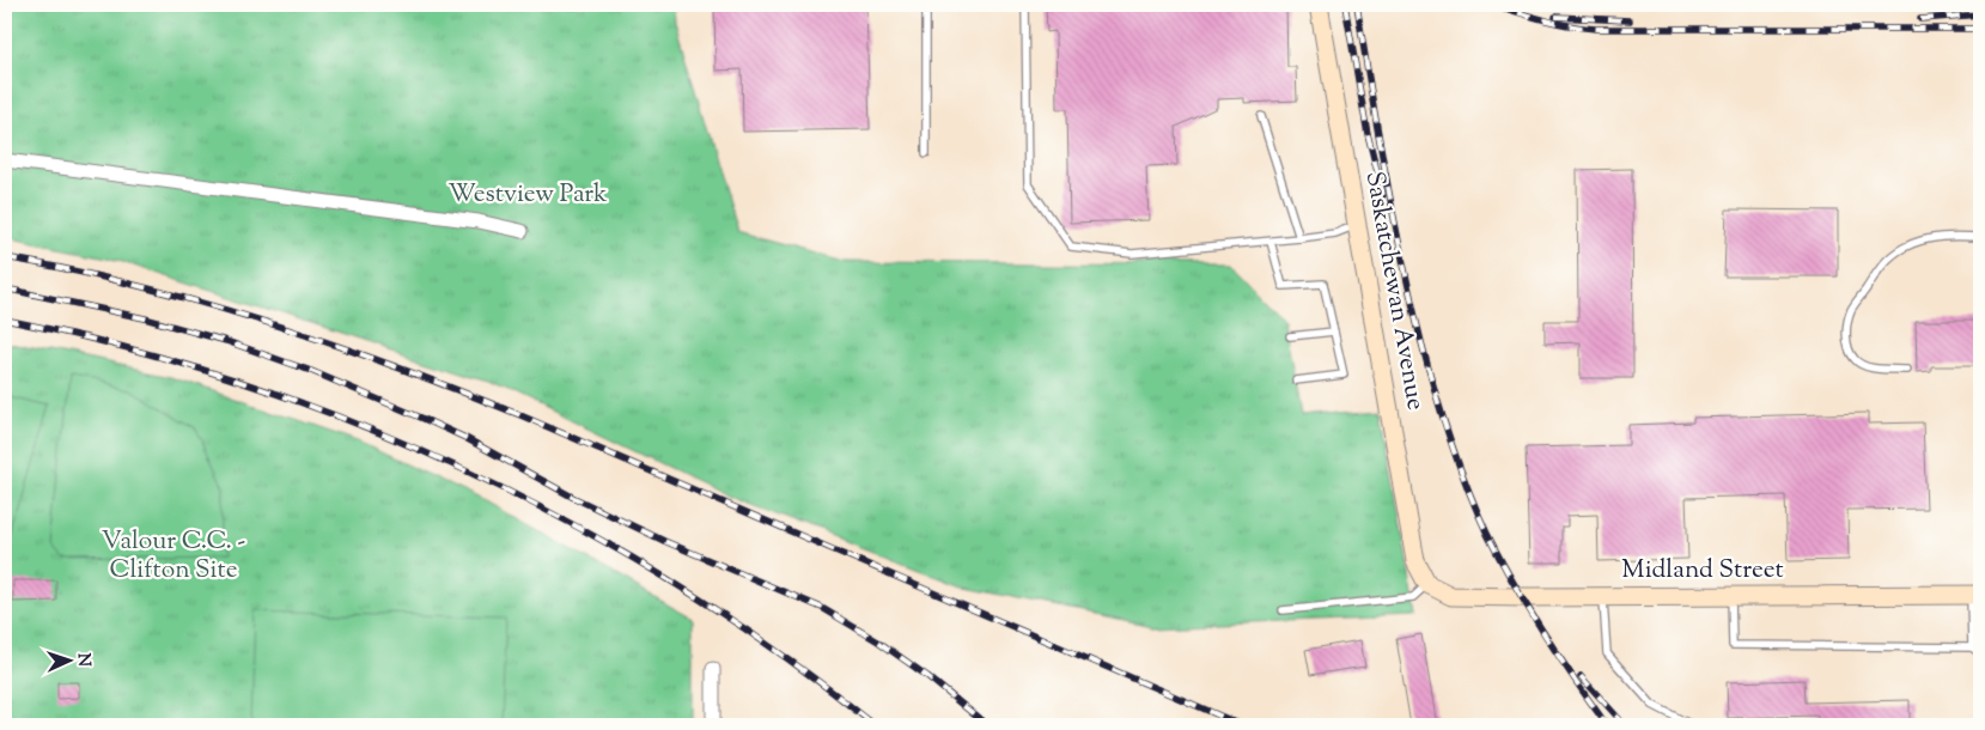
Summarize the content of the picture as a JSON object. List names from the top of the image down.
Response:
{
  "streets": {
    "street": ["Saskatchewan Avenue", "Midland Street"]
  },
  "crossings": [
    ["Saskatchewan Avenue", "Midland Street"]
  ],
  "parks": ["Westview Park", "Valour C.C. - Clifton Site"],
  "north": "right"
}
